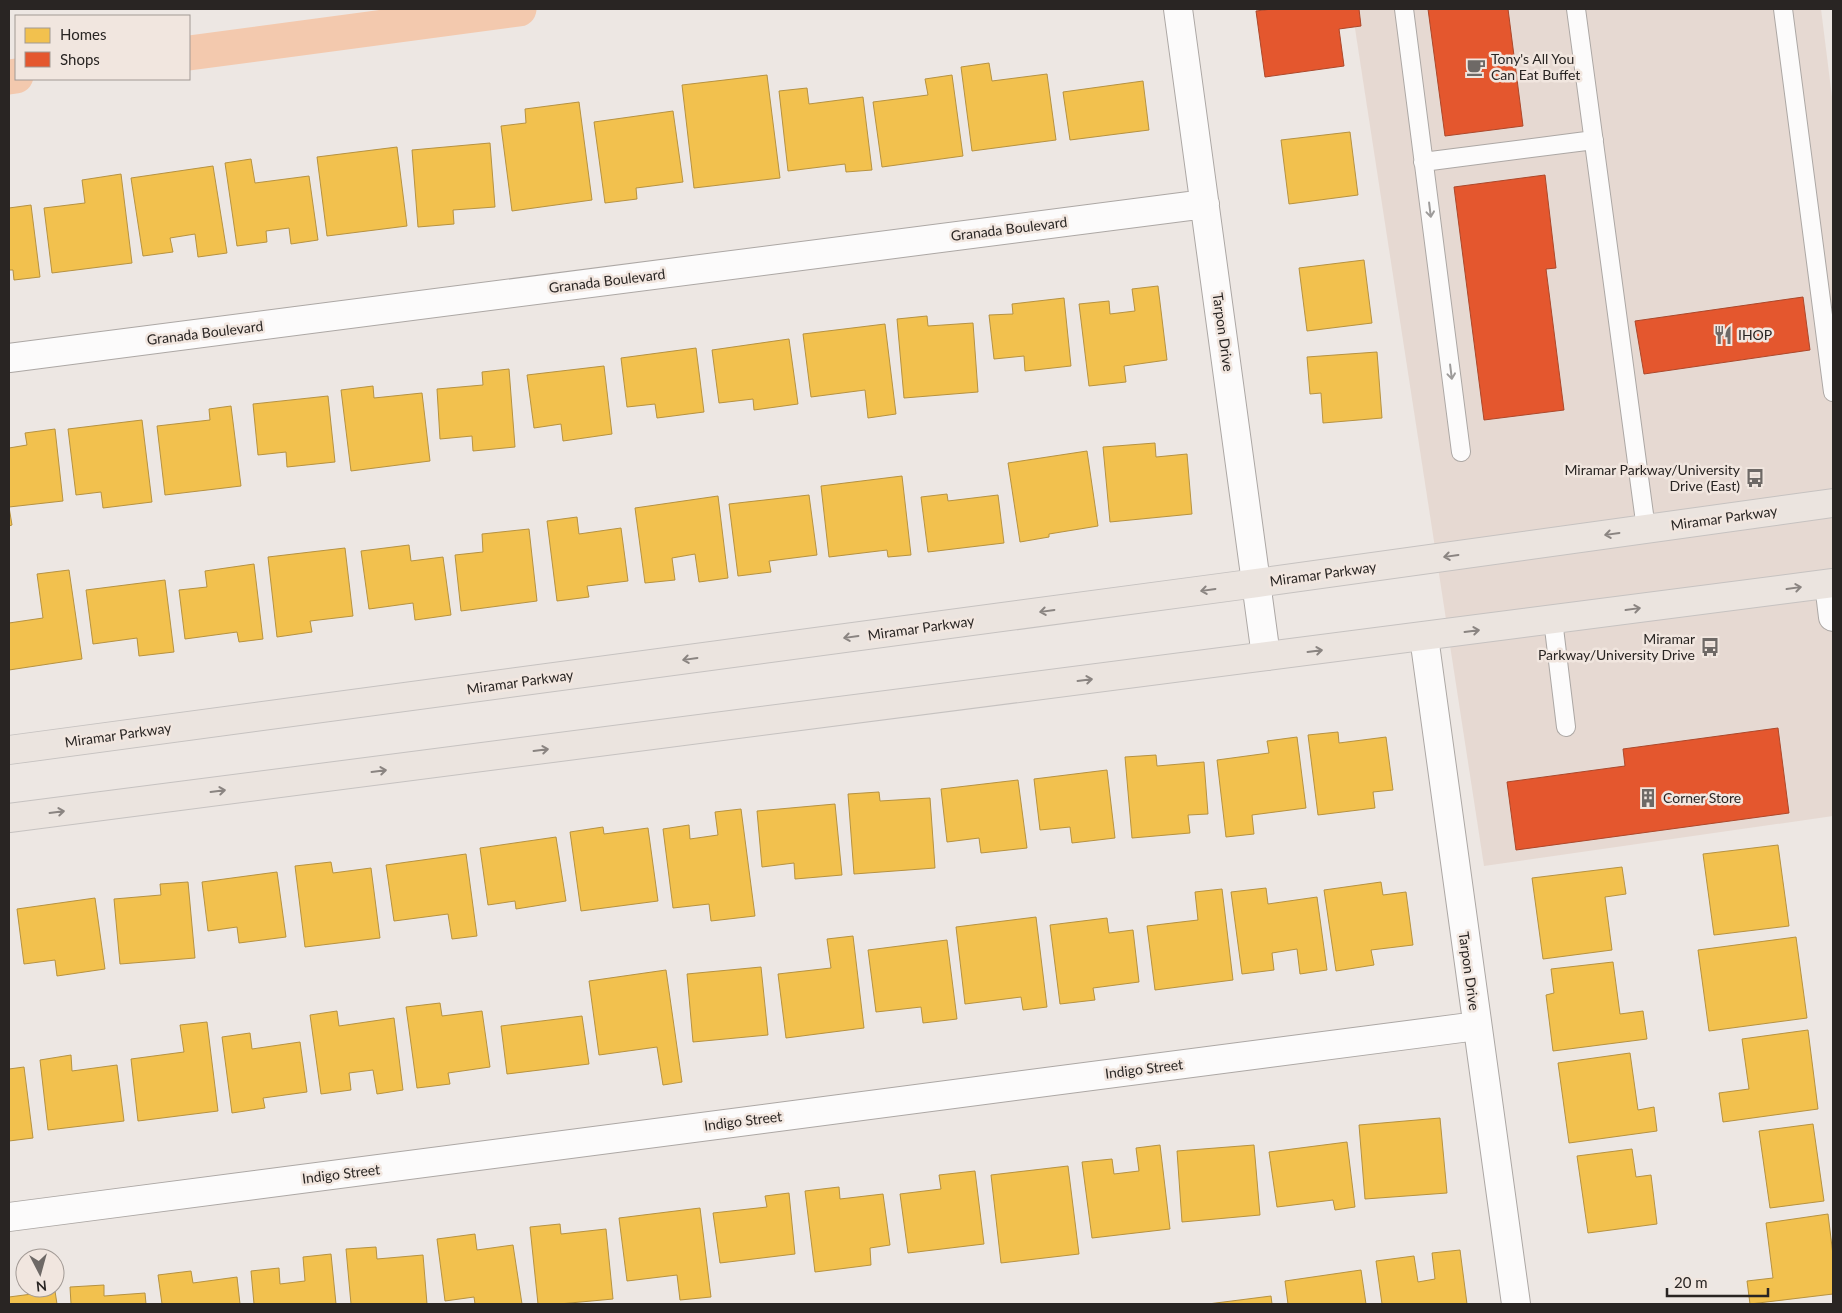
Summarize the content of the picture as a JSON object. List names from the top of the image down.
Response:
{
  "streets": {
    "main road": ["Miramar Parkway"],
    "street": ["Granada Boulevard", "Tarpon Drive", "Indigo Street"]
  },
  "crossings": [
    ["Granada Boulevard", "Tarpon Drive"],
    ["Tarpon Drive", "Miramar Parkway"],
    ["Tarpon Drive", "Indigo Street"]
  ],
  "places": {
    "cafe": ["Tony's All You Can Eat Buffet"],
    "restaurant": ["IHOP"],
    "bus stop": ["Miramar Parkway/University Drive (East)", "Miramar Parkway/University Drive"],
    "building": ["Corner Store"]
  },
  "legend": ["Homes", "Shops"],
  "scale_bar": "20 m",
  "north": "bottom"
}
